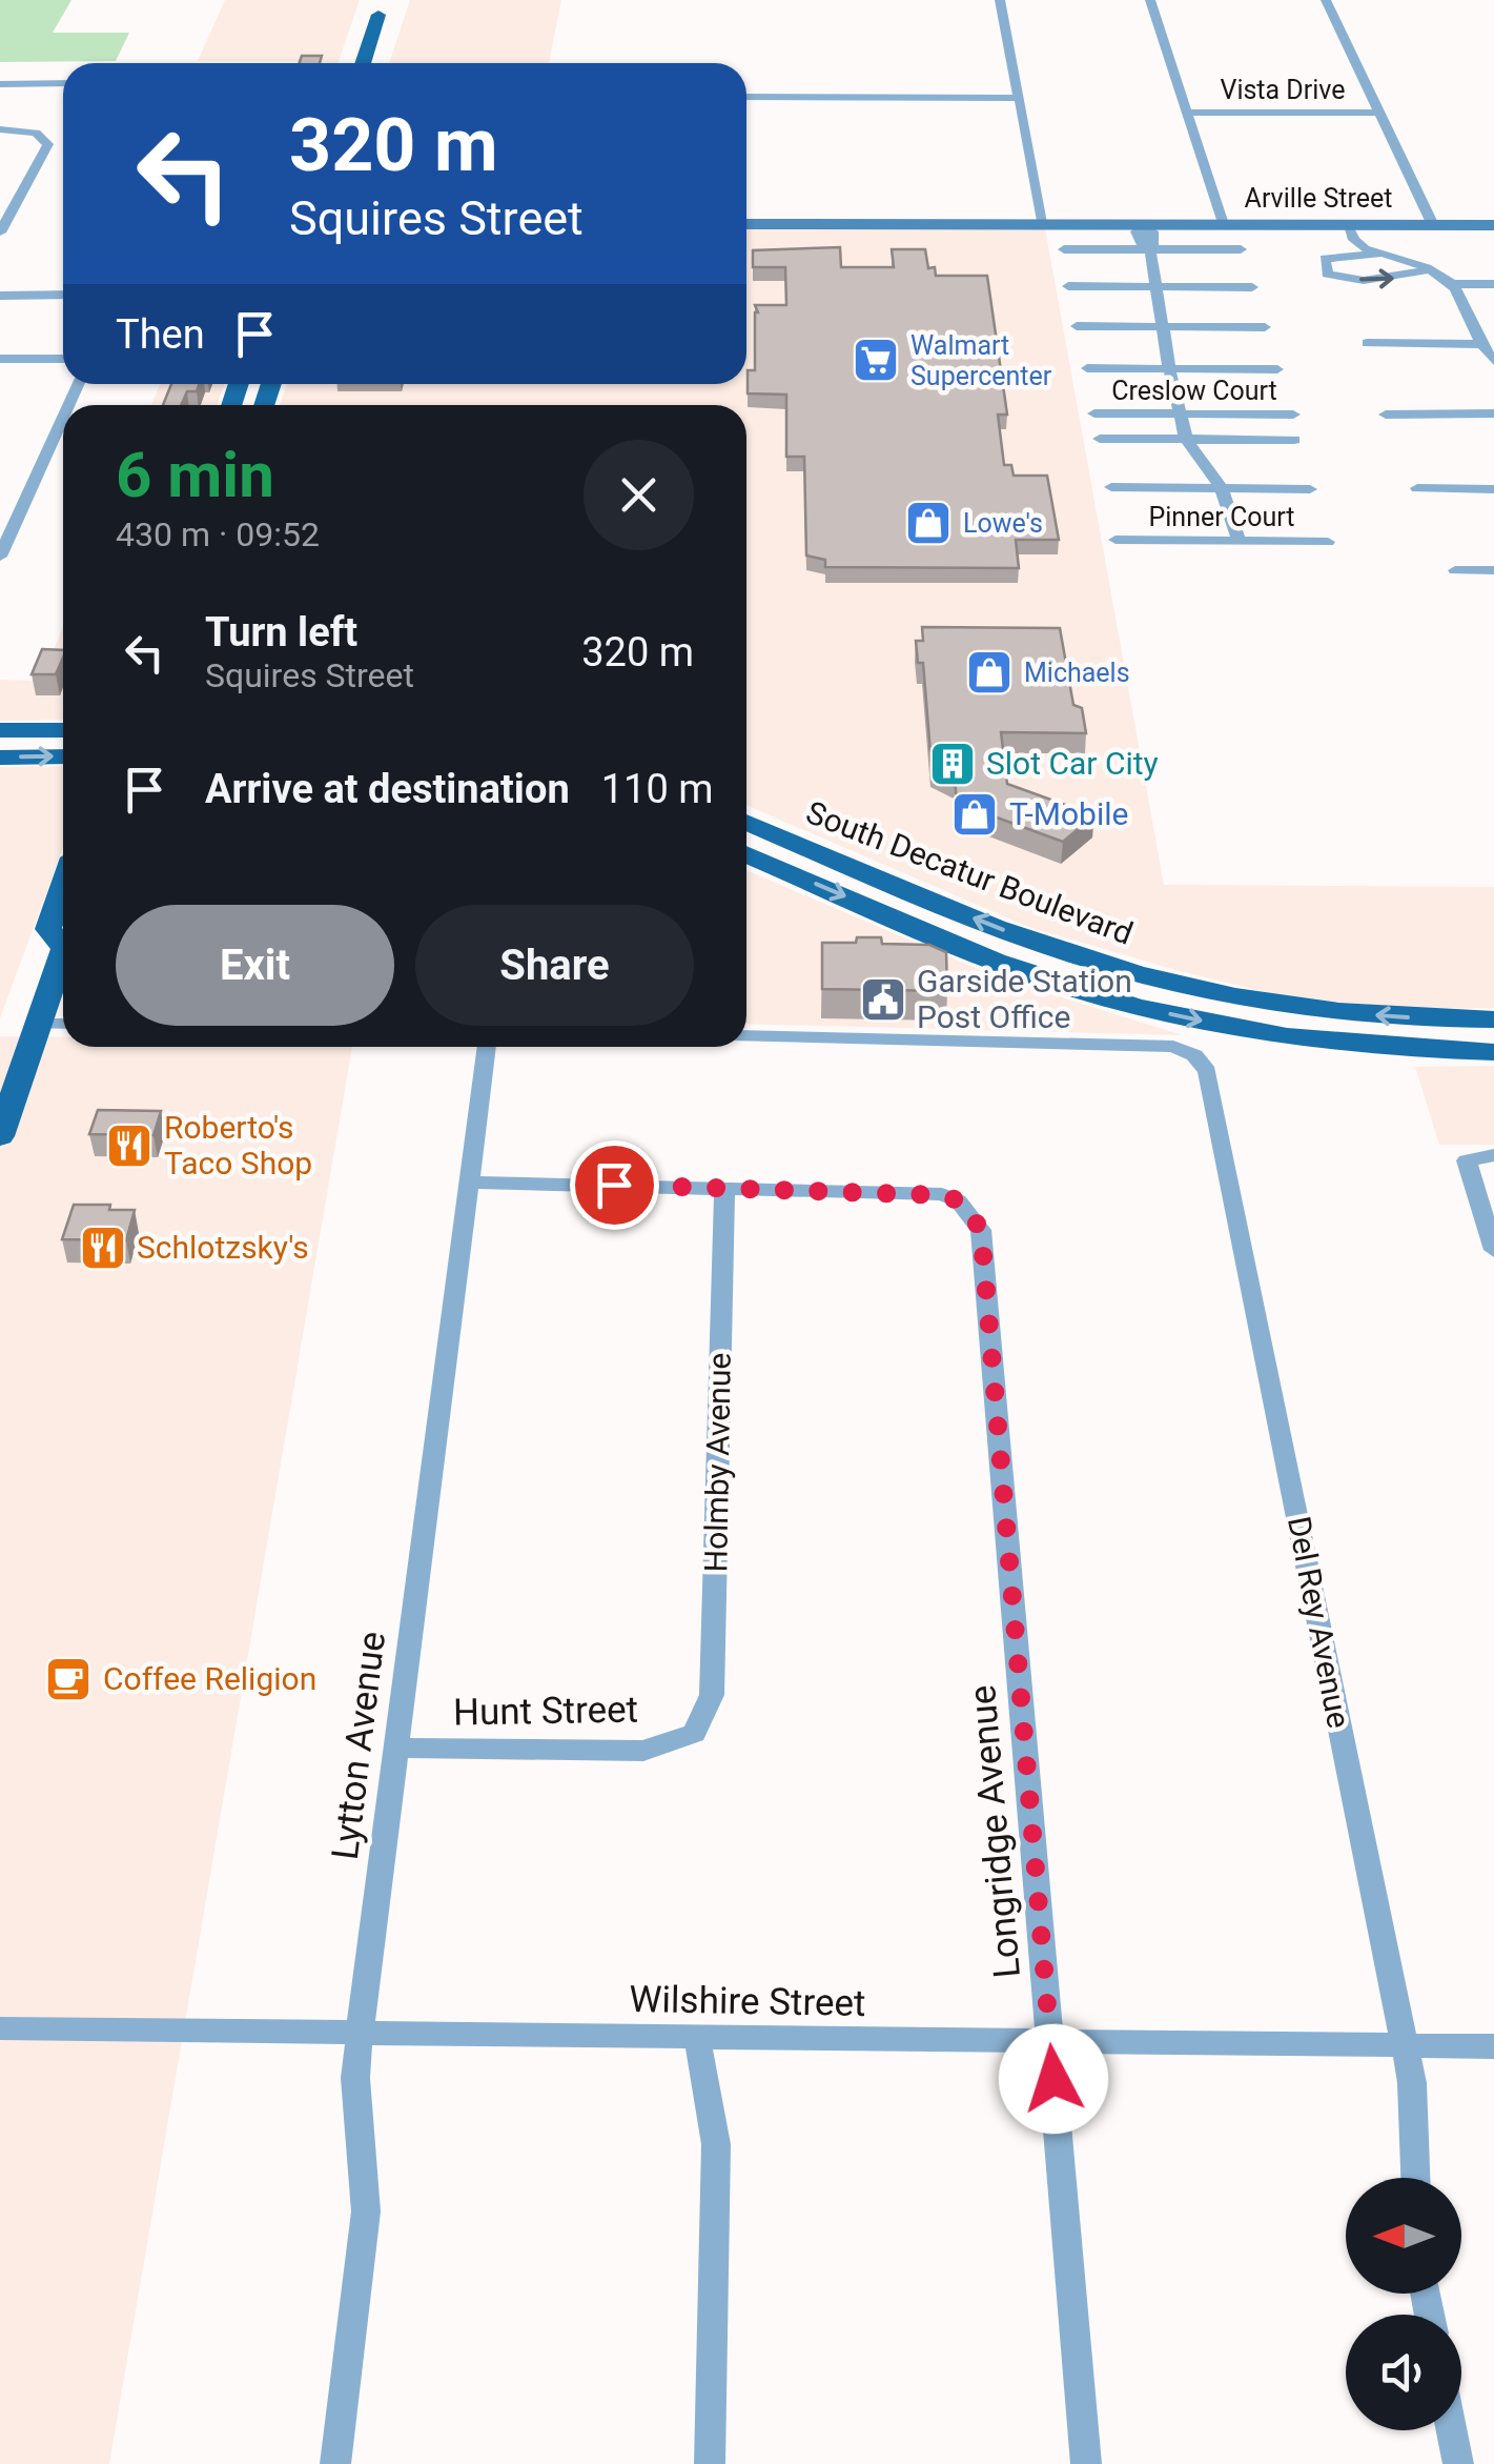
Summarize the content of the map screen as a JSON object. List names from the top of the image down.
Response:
{
  "streets": {
    "main road": ["South Decatur Boulevard"],
    "street": [
      "Vista Drive",
      "Arville Street",
      "Creslow Court",
      "Pinner Court",
      "Holmby Avenue",
      "Del Rey Avenue",
      "Hunt Street",
      "Lytton Avenue",
      "Longridge Avenue",
      "Wilshire Street"
    ]
  },
  "crossings": [
    ["Holmby Avenue", "Hunt Street"],
    ["Holmby Avenue", "Longridge Avenue"],
    ["Del Rey Avenue", "Wilshire Street"],
    ["Hunt Street", "Lytton Avenue"],
    ["Lytton Avenue", "Wilshire Street"],
    ["Longridge Avenue", "Wilshire Street"]
  ],
  "places": {
    "supermarket": ["Walmart Supercenter"],
    "shop": ["Lowe's", "Michaels", "T-Mobile"],
    "building": ["Slot Car City"],
    "public building": ["Garside Station Post Office"],
    "restaurant": ["Roberto's Taco Shop", "Schlotzsky's"],
    "cafe": ["Coffee Religion"]
  },
  "north": "left",
  "page": {
    "turn": ["320 m", "Squires Street"],
    "then": "Then",
    "heading": ["6 min", "430 m · 09:52"],
    "list": [
      {
        "name": "Turn left",
        "note": "Squires Street",
        "value": "320 m"
      },
      {
        "name": "Arrive at destination",
        "value": "110 m"
      }
    ],
    "buttons": ["Exit", "Share"]
  }
}
